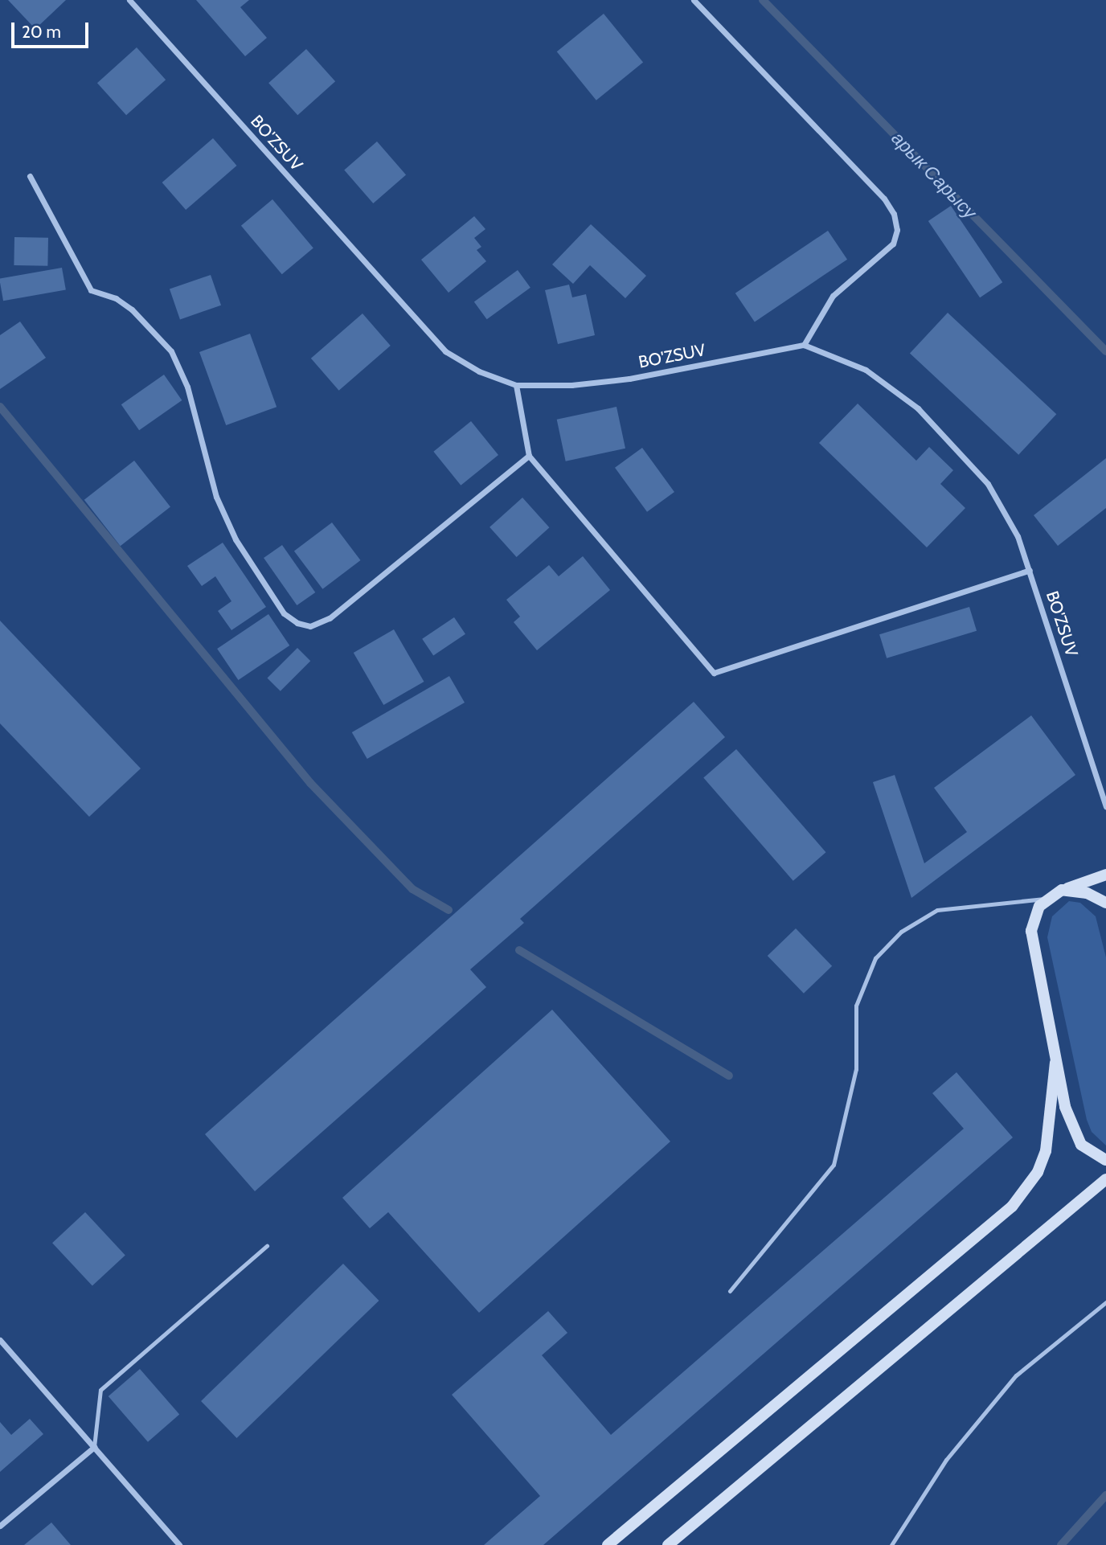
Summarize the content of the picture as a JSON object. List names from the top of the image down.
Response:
{
  "streets": {
    "street": ["BO'ZSUV"]
  },
  "water": ["арык Сарысу"],
  "scale_bar": "20 m"
}
